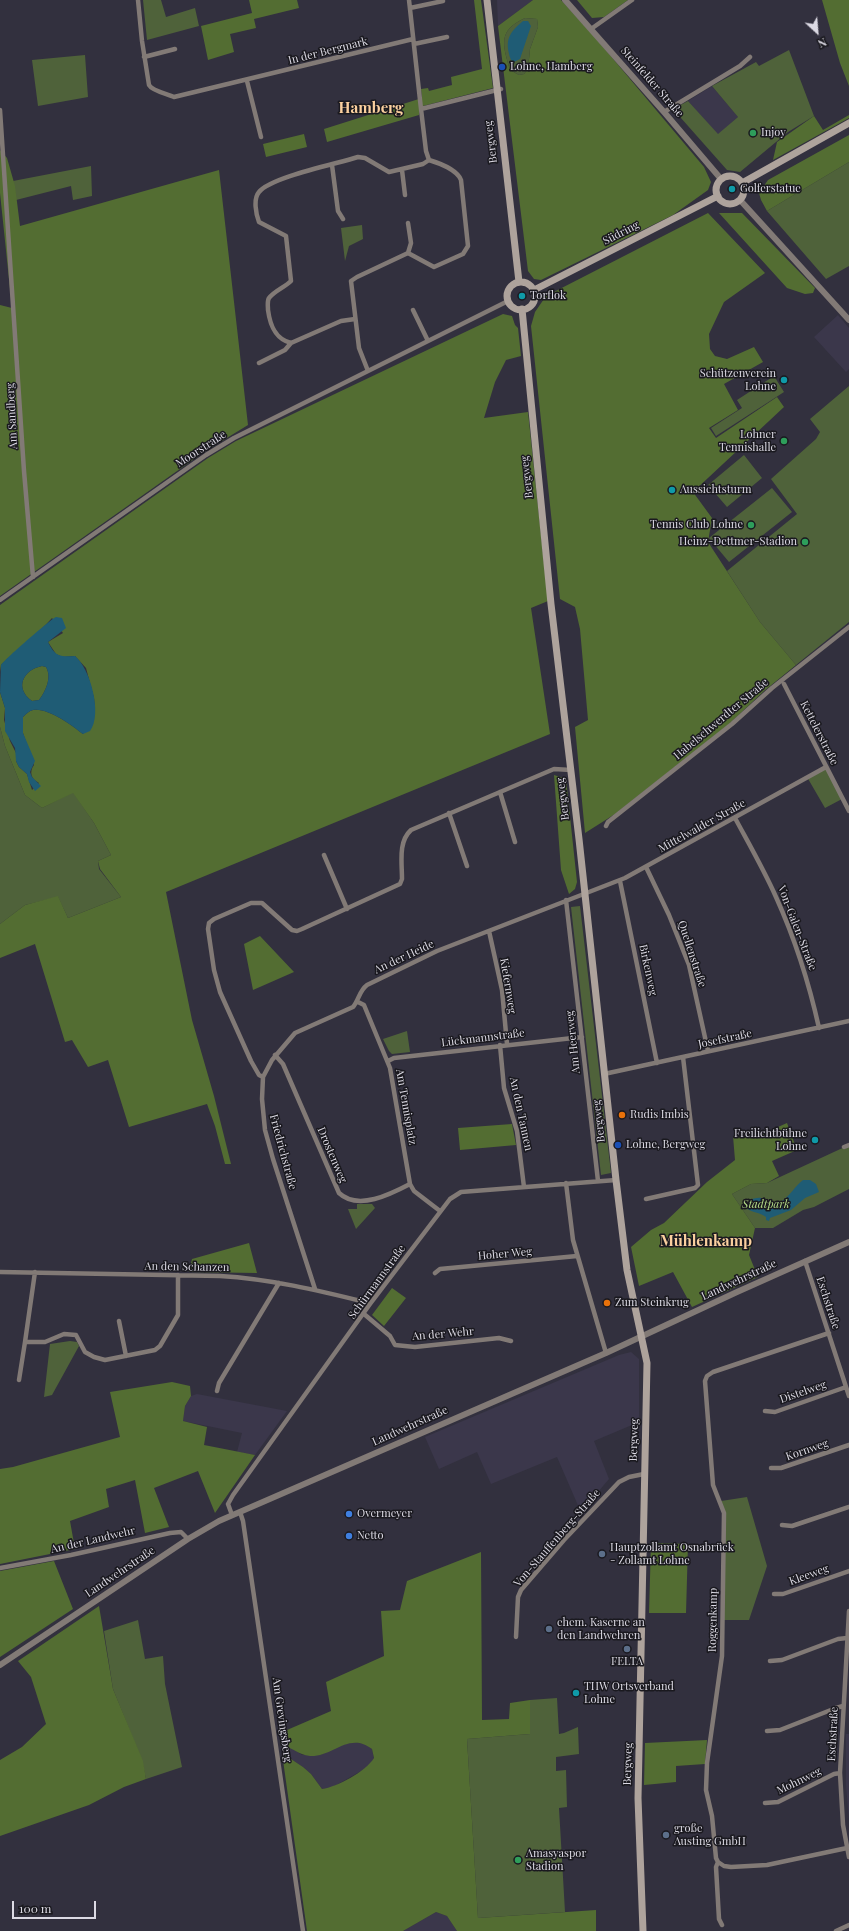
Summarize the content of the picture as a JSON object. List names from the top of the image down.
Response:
{
  "streets": {
    "main road": ["Bergweg", "Südring"],
    "street": [
      "In der Bergmark",
      "Steinfelder Straße",
      "Am Sandberg",
      "Moorstraße",
      "Habelschwerdter Straße",
      "Kettelerstraße",
      "Mittelwalder Straße",
      "Von-Galen-Straße",
      "Quellenstraße",
      "An der Heide",
      "Birkenweg",
      "Kiefernweg",
      "Lückmannstraße",
      "Josefstraße",
      "Am Heerweg",
      "Am Tennisplatz",
      "An den Tannen",
      "Friedrichstraße",
      "Drostenweg",
      "Hoher Weg",
      "An den Schanzen",
      "Landwehrstraße",
      "Schürmannstraße",
      "Eschstraße",
      "An der Wehr",
      "Distelweg",
      "Kornweg",
      "Von-Stauffenberg-Straße",
      "An der Landwehr",
      "Kleeweg",
      "Roggenkamp",
      "Am Grevingsberg",
      "Mohnweg"
    ]
  },
  "crossings": [
    ["Steinfelder Straße", "Südring"],
    ["Bergweg", "Südring"],
    ["Bergweg", "Moorstraße"],
    ["Bergweg", "Mittelwalder Straße"],
    ["Bergweg", "An der Heide"],
    ["Bergweg", "Josefstraße"],
    ["Bergweg", "Landwehrstraße"],
    ["Bergweg", "Schürmannstraße"],
    ["Bergweg", "Von-Stauffenberg-Straße"],
    ["Südring", "Moorstraße"],
    ["Am Sandberg", "Moorstraße"],
    ["Kettelerstraße", "Mittelwalder Straße"],
    ["Mittelwalder Straße", "Von-Galen-Straße"],
    ["Mittelwalder Straße", "Quellenstraße"],
    ["Mittelwalder Straße", "An der Heide"],
    ["Mittelwalder Straße", "Birkenweg"],
    ["Von-Galen-Straße", "Josefstraße"],
    ["Quellenstraße", "Josefstraße"],
    ["An der Heide", "Kiefernweg"],
    ["An der Heide", "Am Heerweg"],
    ["An der Heide", "Am Tennisplatz"],
    ["Birkenweg", "Josefstraße"],
    ["Kiefernweg", "Lückmannstraße"],
    ["Lückmannstraße", "Am Heerweg"],
    ["Lückmannstraße", "Am Tennisplatz"],
    ["Lückmannstraße", "An den Tannen"],
    ["Am Heerweg", "Schürmannstraße"],
    ["Am Tennisplatz", "Drostenweg"],
    ["An den Tannen", "Schürmannstraße"],
    ["Friedrichstraße", "An den Schanzen"],
    ["An den Schanzen", "Schürmannstraße"],
    ["Landwehrstraße", "Schürmannstraße"],
    ["Landwehrstraße", "Eschstraße"],
    ["Landwehrstraße", "An der Landwehr"],
    ["Landwehrstraße", "Am Grevingsberg"],
    ["Schürmannstraße", "An der Wehr"],
    ["Eschstraße", "Distelweg"],
    ["Eschstraße", "Roggenkamp"],
    ["Eschstraße", "Mohnweg"]
  ],
  "districts": ["Hamberg", "Mühlenkamp"],
  "parks": ["Stadtpark"],
  "places": [
    "Lohne, Hamberg",
    "Injoy",
    "Golferstatue",
    "Torflok",
    "Schützenverein Lohne",
    "Lohner Tennishalle",
    "Aussichtsturm",
    "Tennis Club Lohne",
    "Heinz-Dettmer-Stadion",
    "Rudis Imbis",
    "Freilichtbühne Lohne",
    "Lohne, Bergweg",
    "Zum Steinkrug",
    "Overmeyer",
    "Netto",
    "Hauptzollamt Osnabrück - Zollamt Lohne",
    "ehem. Kaserne an den Landwehren",
    "FELTA",
    "THW Ortsverband Lohne",
    "große Austing GmbH",
    "Amasyaspor Stadion"
  ],
  "scale_bar": "100 m",
  "north": "bottom right"
}
